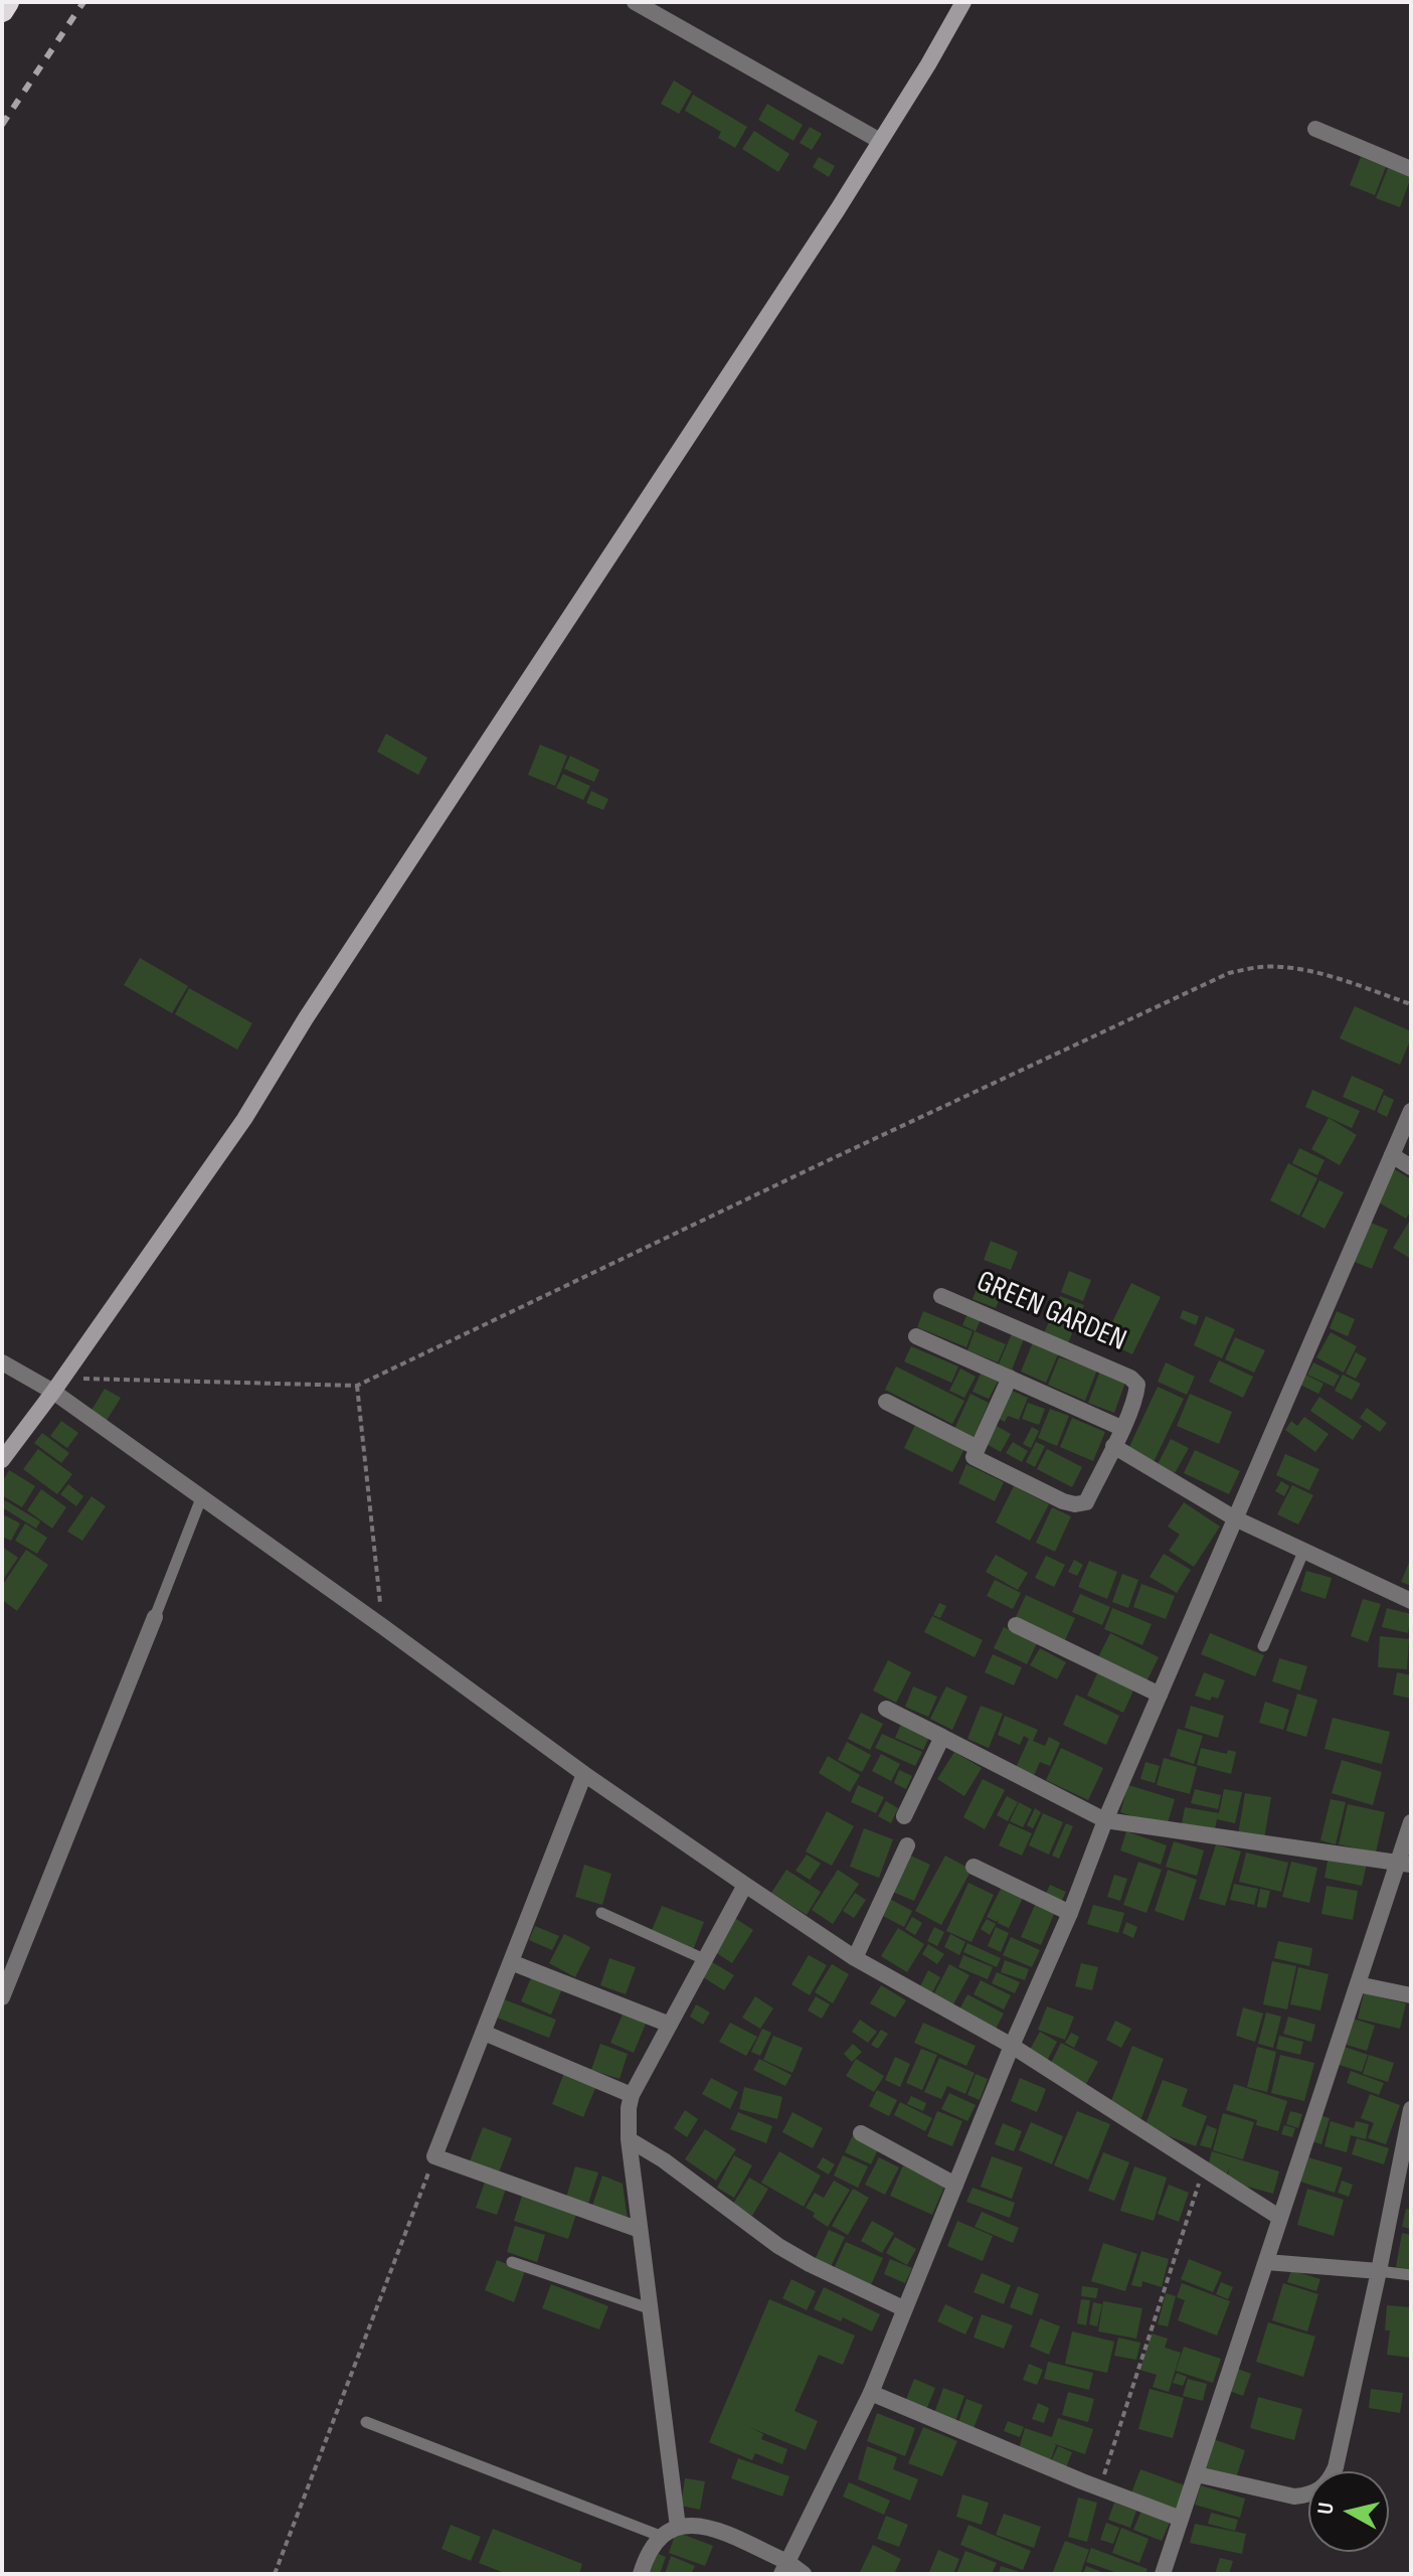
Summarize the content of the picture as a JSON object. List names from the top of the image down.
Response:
{
  "streets": {
    "street": ["GREEN GARDEN"]
  },
  "north": "left"
}
